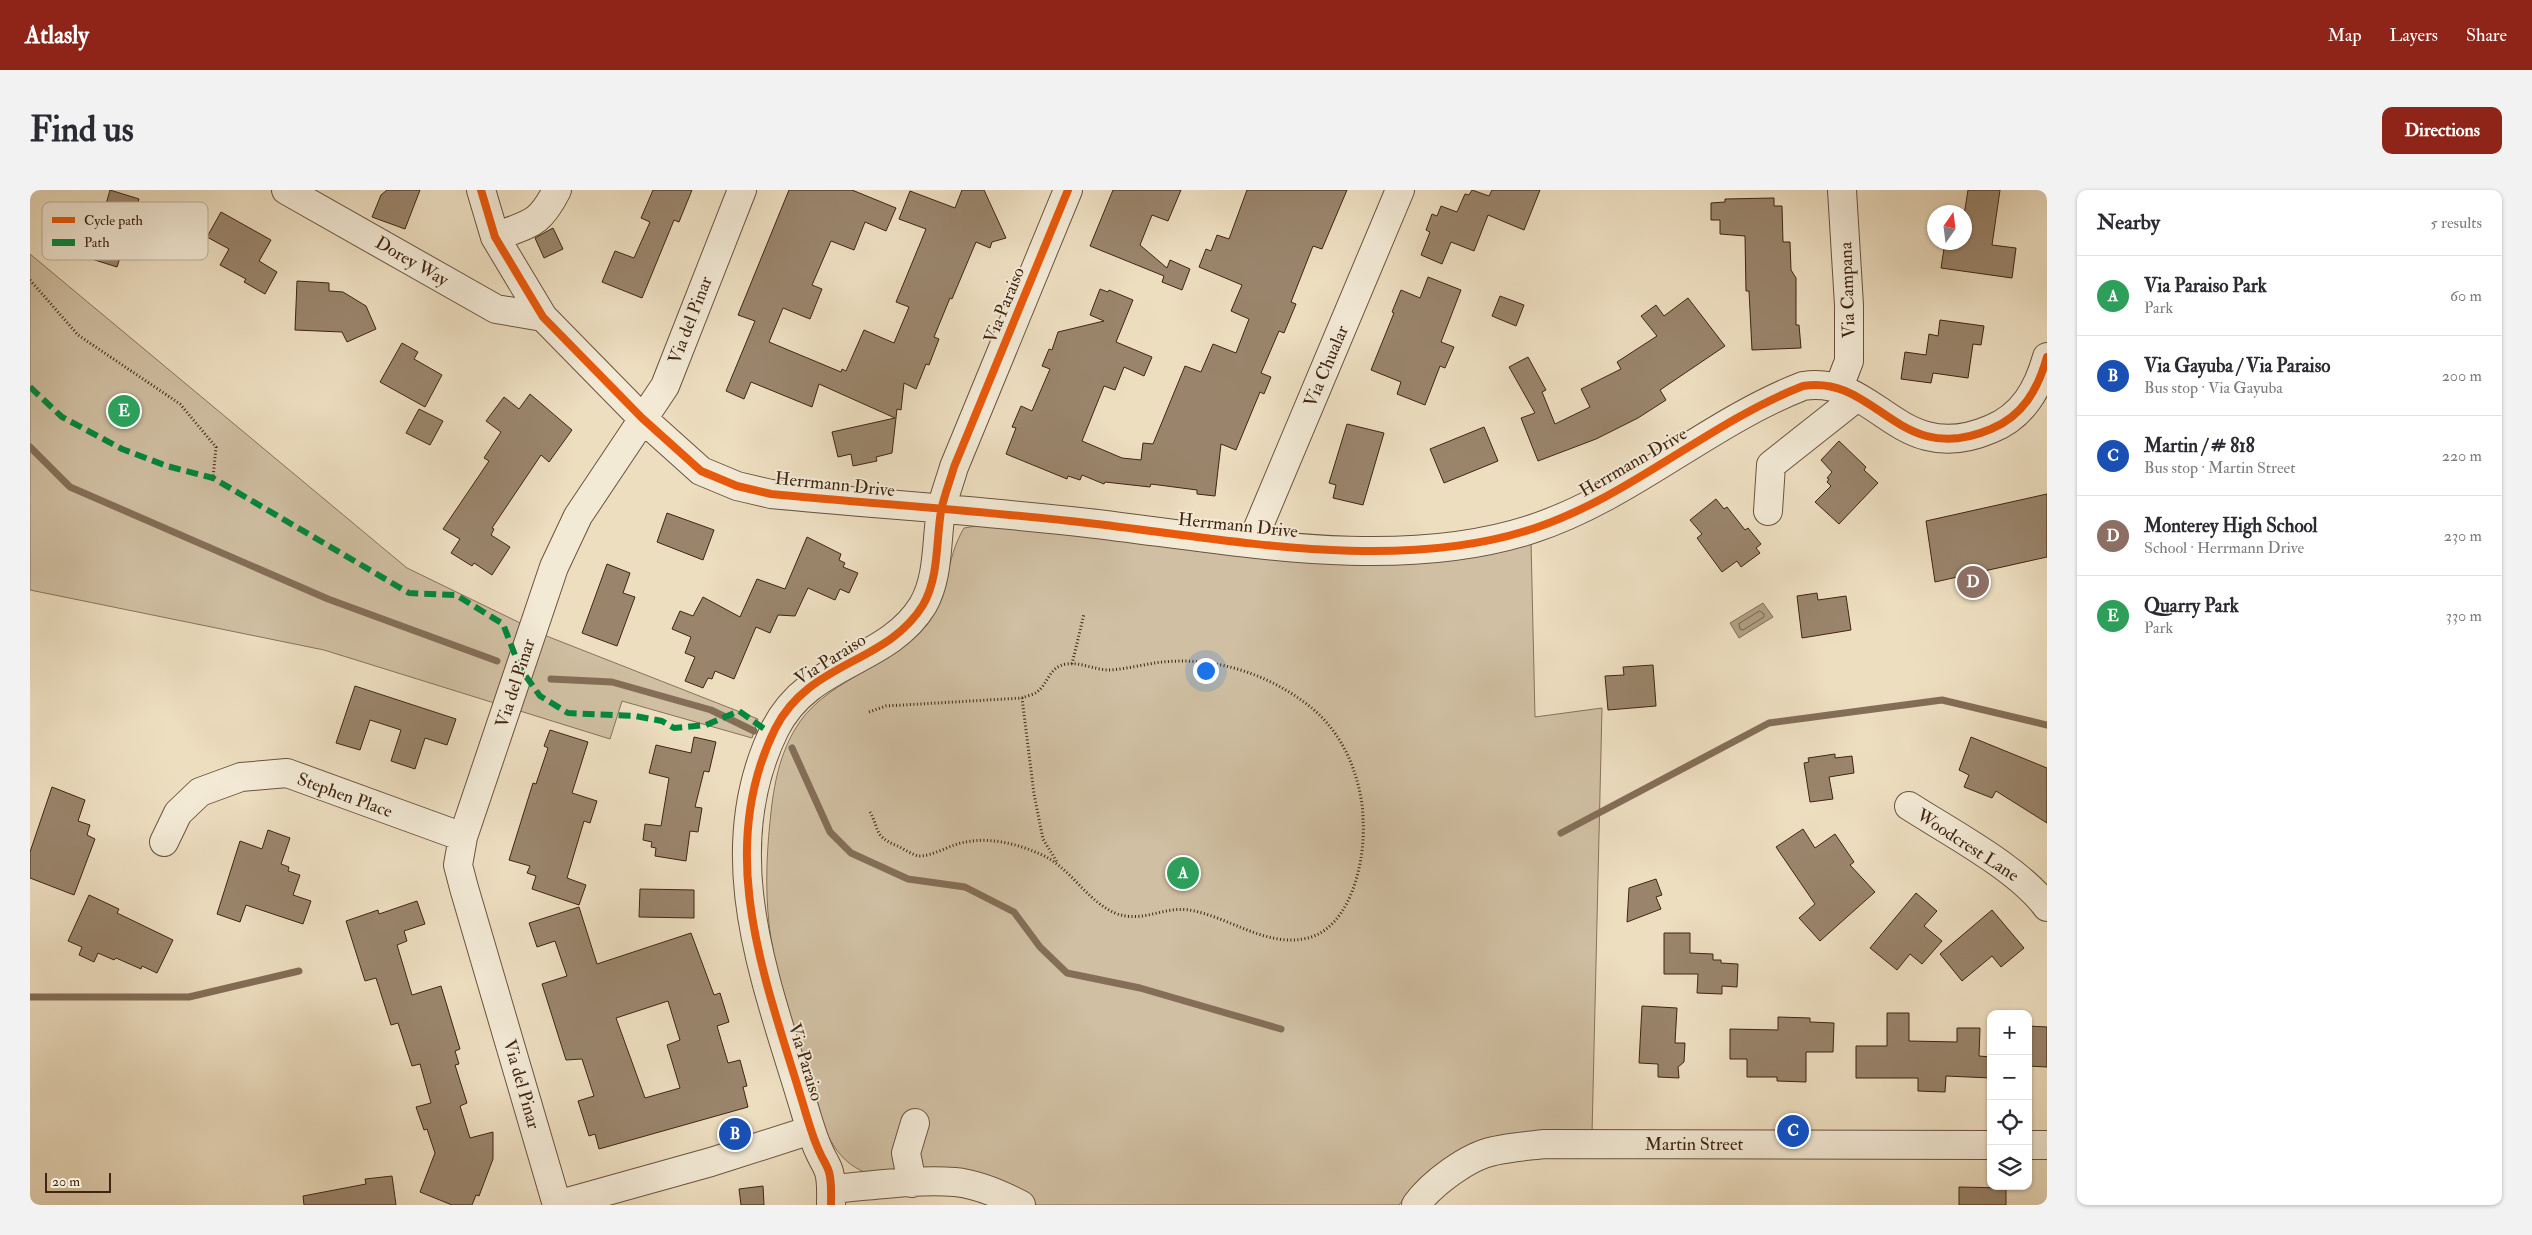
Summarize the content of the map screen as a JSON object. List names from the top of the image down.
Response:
{
  "streets": {
    "street": [
      "Dorey Way",
      "Via Campana",
      "Via Paraiso",
      "Via del Pinar",
      "Via Chualar",
      "Herrmann Drive",
      "Stephen Place",
      "Woodcrest Lane",
      "Martin Street"
    ]
  },
  "crossings": [
    ["Dorey Way", "Herrmann Drive"],
    ["Via Campana", "Herrmann Drive"],
    ["Via Paraiso", "Herrmann Drive"],
    ["Via del Pinar", "Herrmann Drive"],
    ["Via del Pinar", "Stephen Place"],
    ["Via Chualar", "Herrmann Drive"]
  ],
  "legend": ["Cycle path", "Path"],
  "scale_bar": "20 m",
  "north": "top",
  "page": {
    "header": "Atlasly",
    "nav": ["Map", "Layers", "Share"],
    "buttons": "Directions",
    "title": "Find us",
    "heading": ["Nearby", "5 results"],
    "list": [
      {
        "mark": "A",
        "name": "Via Paraiso Park",
        "note": "Park",
        "value": "60 m"
      },
      {
        "mark": "B",
        "name": "Via Gayuba / Via Paraiso",
        "note": "Bus stop · Via Gayuba",
        "value": "200 m"
      },
      {
        "mark": "C",
        "name": "Martin / # 818",
        "note": "Bus stop · Martin Street",
        "value": "220 m"
      },
      {
        "mark": "D",
        "name": "Monterey High School",
        "note": "School · Herrmann Drive",
        "value": "230 m"
      },
      {
        "mark": "E",
        "name": "Quarry Park",
        "note": "Park",
        "value": "330 m"
      }
    ],
    "pins": [
      "E",
      "D",
      "A",
      "C",
      "B"
    ],
    "map_buttons": ["+", "−"],
    "scale": "20 m"
  }
}
